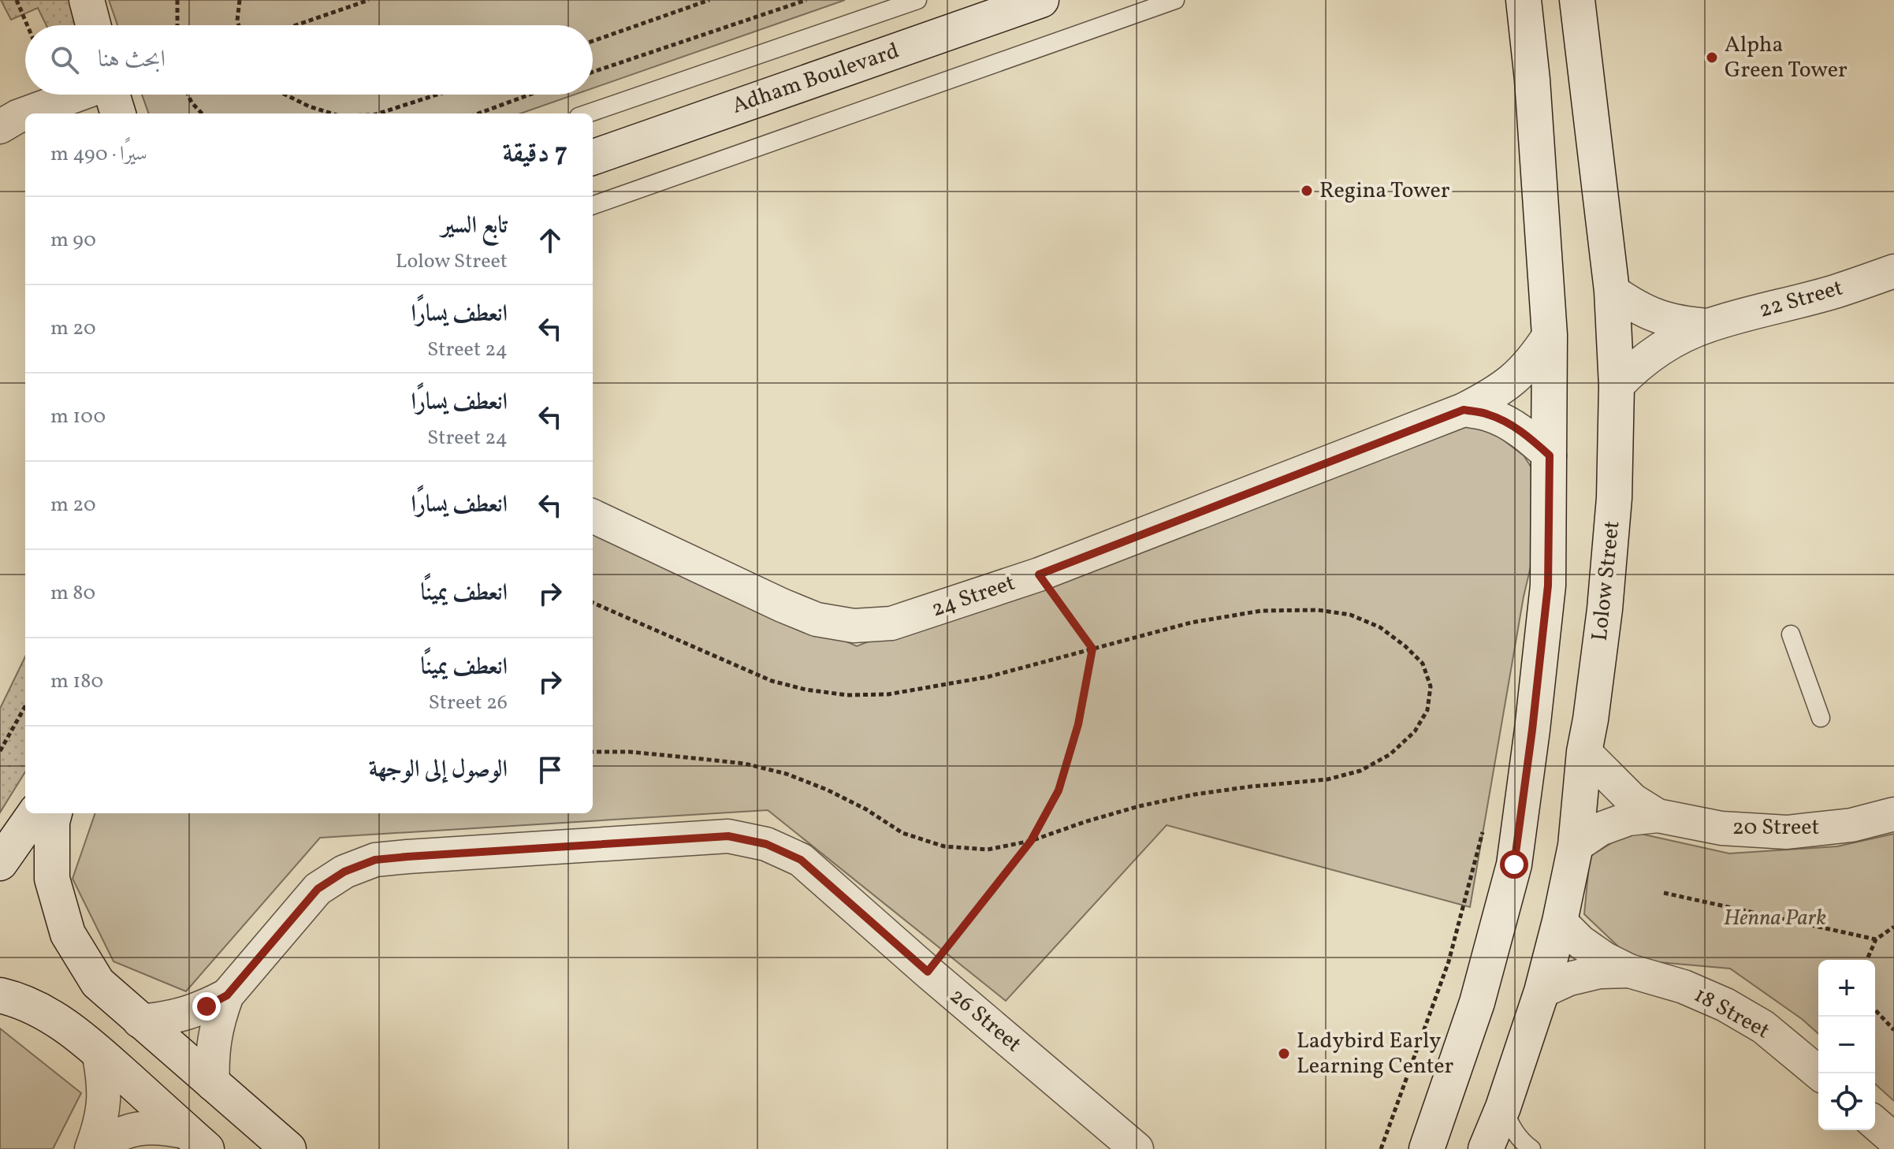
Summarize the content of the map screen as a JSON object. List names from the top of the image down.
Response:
{
  "streets": {
    "street": [
      "Adham Boulevard",
      "22 Street",
      "Lolow Street",
      "24 Street",
      "20 Street",
      "18 Street",
      "26 Street"
    ]
  },
  "crossings": [
    ["22 Street", "Lolow Street"],
    ["Lolow Street", "20 Street"],
    ["Lolow Street", "18 Street"]
  ],
  "parks": ["Henna Park"],
  "places": ["Alpha Green Tower", "Regina Tower", "Ladybird Early Learning Center"],
  "page": {
    "search": "ابحث هنا",
    "heading": ["7 دقيقة", "سيرًا · 490 m"],
    "list": [
      ["تابع السير", "Lolow Street", "90 m"],
      ["انعطف يسارًا", "24 Street", "20 m"],
      ["انعطف يسارًا", "24 Street", "100 m"],
      ["انعطف يسارًا", "20 m"],
      ["انعطف يمينًا", "80 m"],
      ["انعطف يمينًا", "26 Street", "180 m"],
      "الوصول إلى الوجهة"
    ],
    "map_buttons": ["+", "−"]
  }
}
